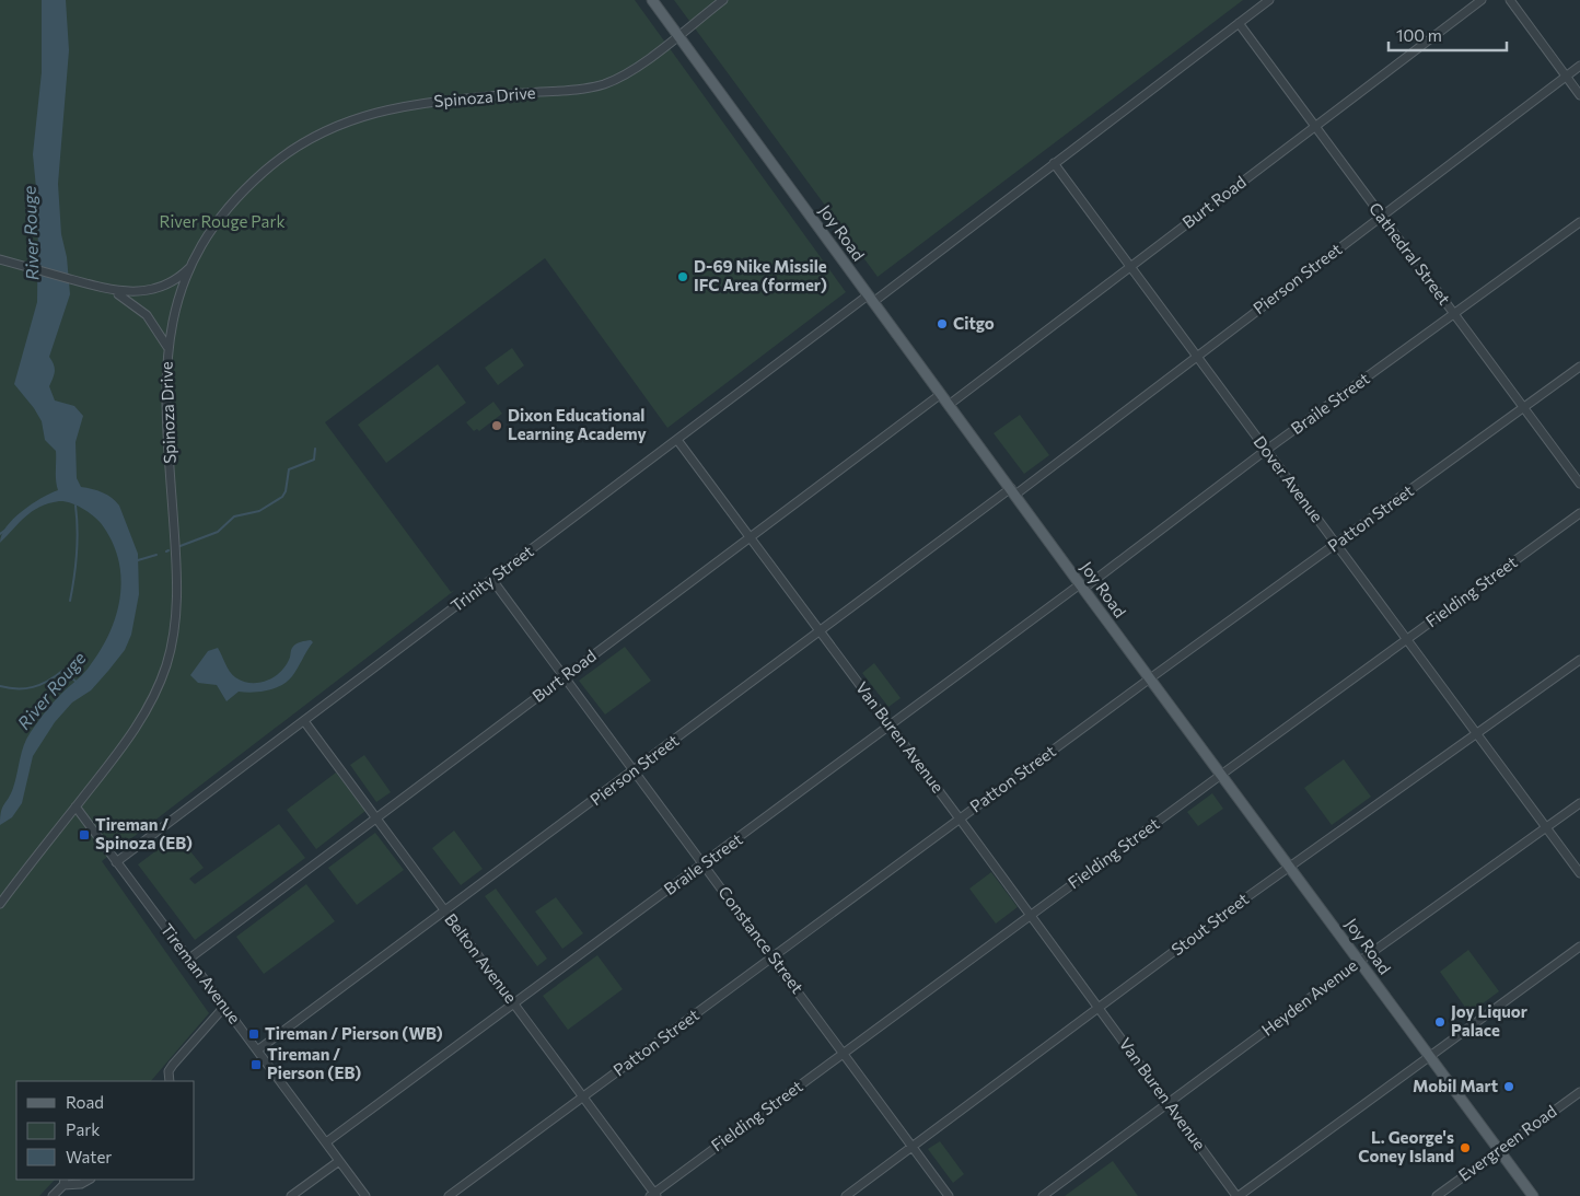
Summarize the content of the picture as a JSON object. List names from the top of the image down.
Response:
{
  "streets": {
    "main road": ["Joy Road"],
    "street": [
      "Spinoza Drive",
      "Burt Road",
      "Cathedral Street",
      "Pierson Street",
      "Braile Street",
      "Dover Avenue",
      "Patton Street",
      "Trinity Street",
      "Fielding Street",
      "Van Buren Avenue",
      "Stout Street",
      "Constance Street",
      "Belton Avenue",
      "Tireman Avenue",
      "Heyden Avenue",
      "Evergreen Road"
    ]
  },
  "crossings": [
    ["Spinoza Drive", "Joy Road"],
    ["Spinoza Drive", "Tireman Avenue"],
    ["Burt Road", "Joy Road"],
    ["Burt Road", "Cathedral Street"],
    ["Burt Road", "Dover Avenue"],
    ["Burt Road", "Van Buren Avenue"],
    ["Burt Road", "Constance Street"],
    ["Burt Road", "Belton Avenue"],
    ["Burt Road", "Tireman Avenue"],
    ["Joy Road", "Pierson Street"],
    ["Joy Road", "Braile Street"],
    ["Joy Road", "Patton Street"],
    ["Joy Road", "Trinity Street"],
    ["Joy Road", "Fielding Street"],
    ["Joy Road", "Stout Street"],
    ["Joy Road", "Heyden Avenue"],
    ["Joy Road", "Evergreen Road"],
    ["Cathedral Street", "Pierson Street"],
    ["Cathedral Street", "Braile Street"],
    ["Cathedral Street", "Patton Street"],
    ["Cathedral Street", "Trinity Street"],
    ["Pierson Street", "Dover Avenue"],
    ["Pierson Street", "Van Buren Avenue"],
    ["Pierson Street", "Constance Street"],
    ["Pierson Street", "Belton Avenue"],
    ["Pierson Street", "Tireman Avenue"],
    ["Braile Street", "Dover Avenue"],
    ["Braile Street", "Van Buren Avenue"],
    ["Braile Street", "Constance Street"],
    ["Braile Street", "Belton Avenue"],
    ["Braile Street", "Tireman Avenue"],
    ["Dover Avenue", "Patton Street"],
    ["Dover Avenue", "Trinity Street"],
    ["Dover Avenue", "Fielding Street"],
    ["Dover Avenue", "Stout Street"],
    ["Dover Avenue", "Heyden Avenue"],
    ["Patton Street", "Van Buren Avenue"],
    ["Patton Street", "Constance Street"],
    ["Patton Street", "Belton Avenue"],
    ["Trinity Street", "Van Buren Avenue"],
    ["Trinity Street", "Constance Street"],
    ["Trinity Street", "Belton Avenue"],
    ["Trinity Street", "Tireman Avenue"],
    ["Fielding Street", "Van Buren Avenue"],
    ["Fielding Street", "Constance Street"],
    ["Fielding Street", "Belton Avenue"],
    ["Van Buren Avenue", "Stout Street"],
    ["Van Buren Avenue", "Heyden Avenue"],
    ["Stout Street", "Constance Street"]
  ],
  "water": ["River Rouge"],
  "parks": ["River Rouge Park"],
  "places": {
    "other": [
      "D-69 Nike Missile IFC Area (former)",
      "Citgo",
      "Dixon Educational Learning Academy",
      "Joy Liquor Palace",
      "Mobil Mart",
      "L. George's Coney Island"
    ],
    "transit": ["Tireman / Spinoza (EB)", "Tireman / Pierson (WB)", "Tireman / Pierson (EB)"]
  },
  "legend": ["Road", "Park", "Water"],
  "scale_bar": "100 m"
}
